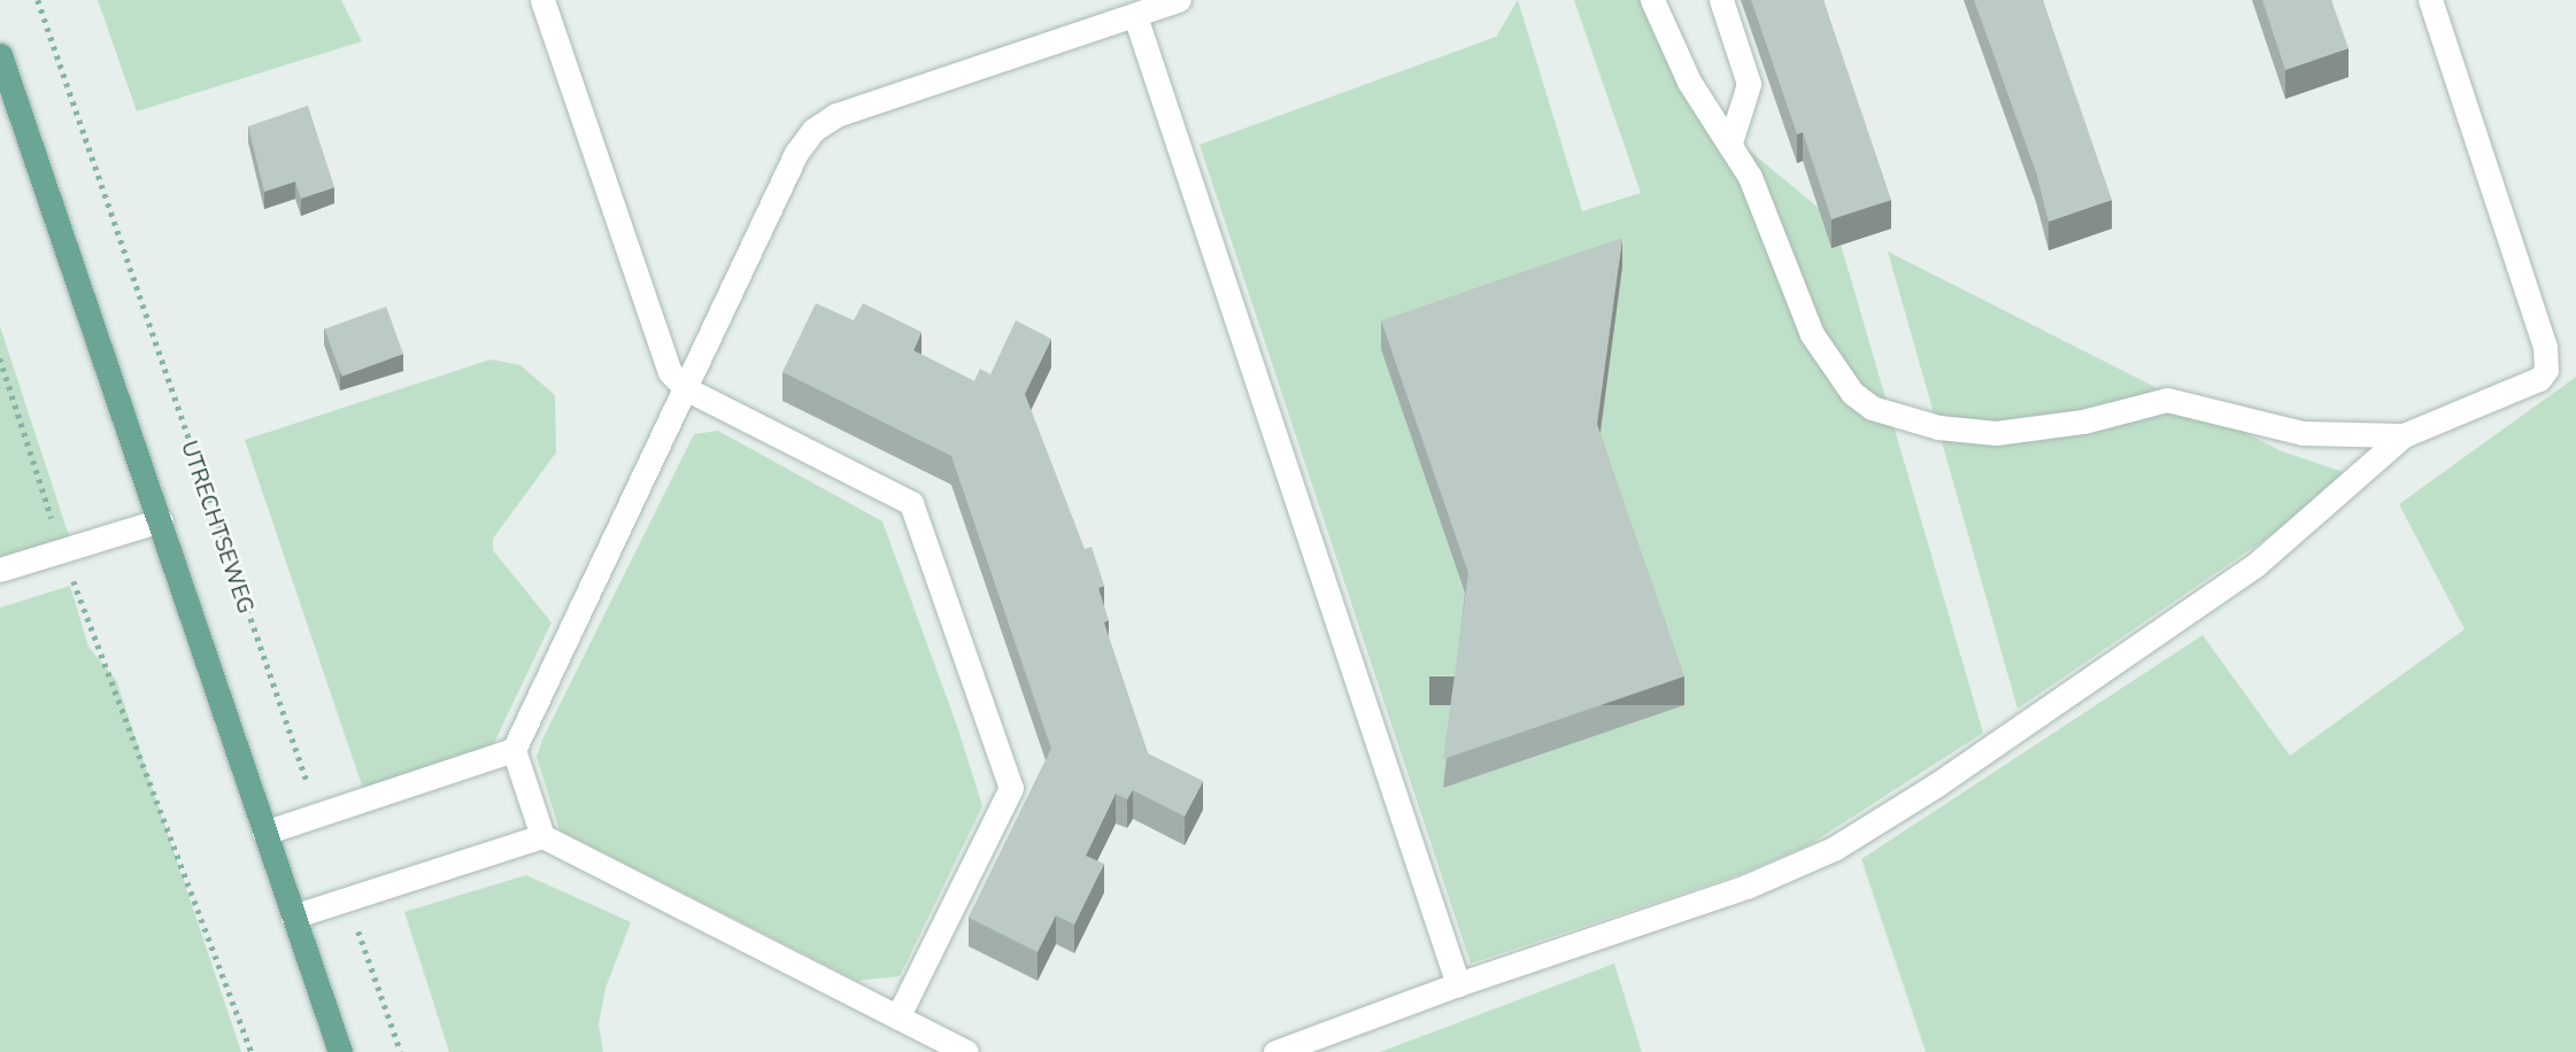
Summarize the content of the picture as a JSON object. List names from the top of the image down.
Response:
{
  "streets": {
    "path": ["UTRECHTSEWEG"]
  }
}
